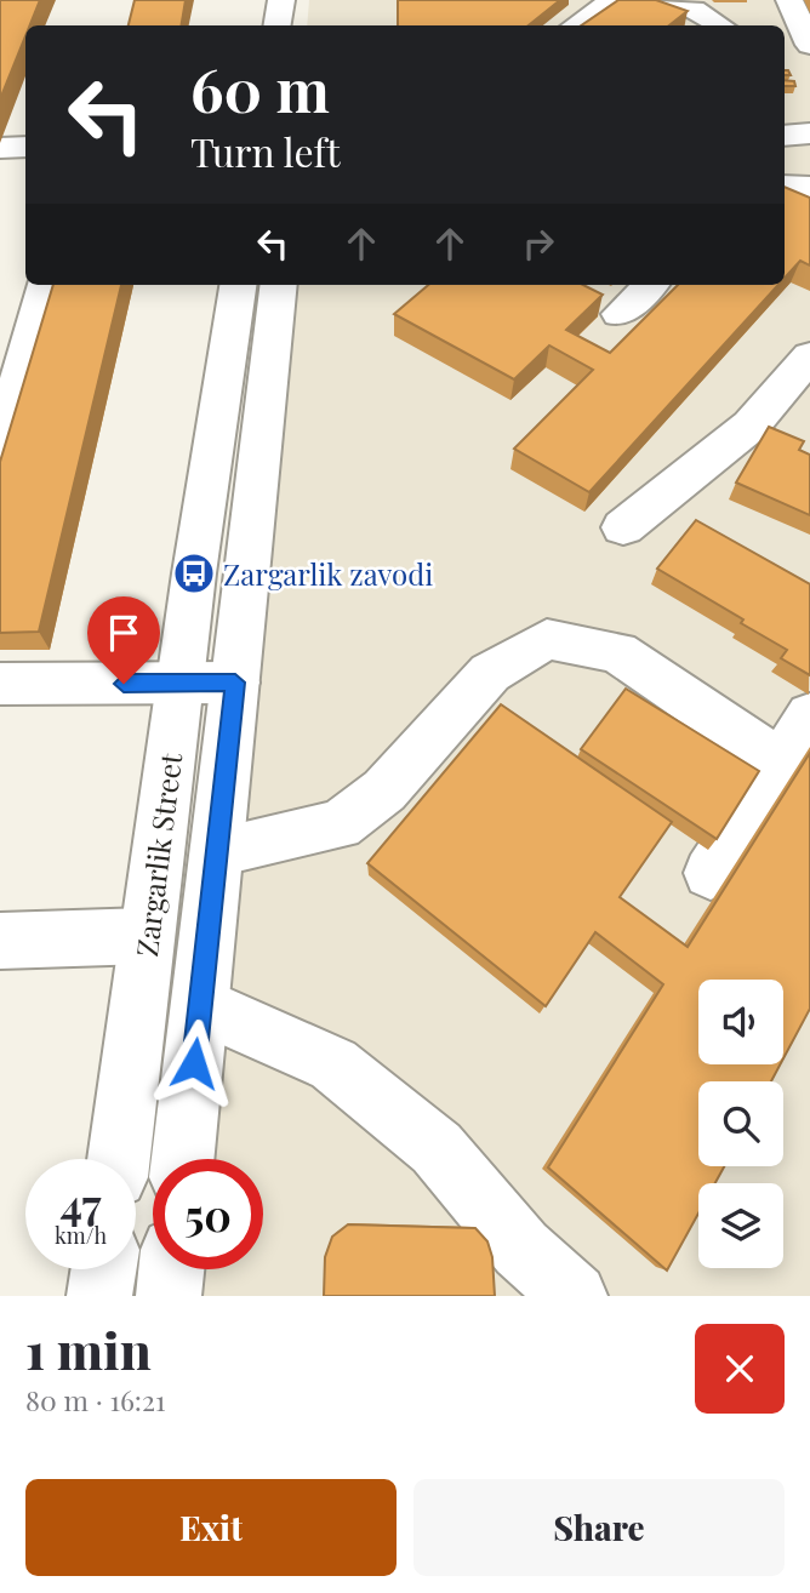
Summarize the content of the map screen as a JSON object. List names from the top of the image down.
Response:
{
  "streets": {
    "main road": ["Zargarlik Street"]
  },
  "places": {
    "bus stop": ["Zargarlik zavodi"]
  },
  "page": {
    "turn": ["60 m", "Turn left"],
    "speed": "47 km/h",
    "limit": "50",
    "heading": ["1 min", "80 m · 16:21"],
    "buttons": ["Exit", "Share"]
  }
}
